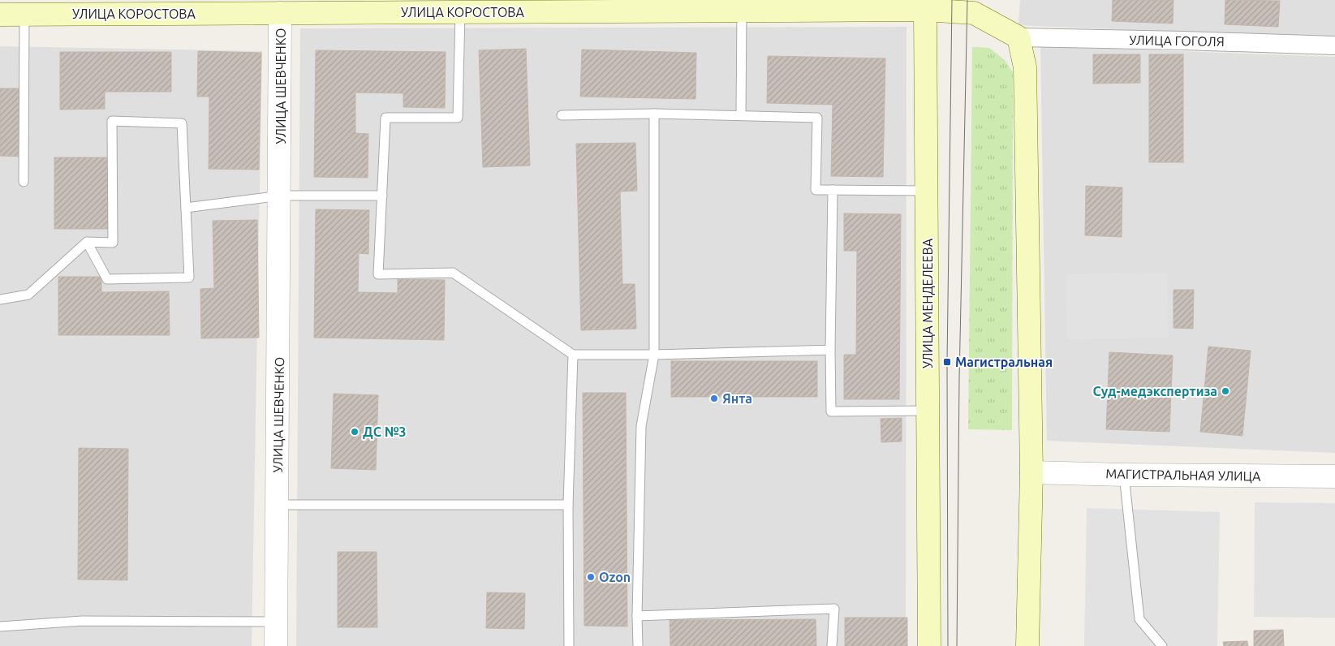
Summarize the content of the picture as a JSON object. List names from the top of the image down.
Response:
{
  "streets": {
    "main road": ["УЛИЦА КОРОСТОВА", "УЛИЦА МЕНДЕЛЕЕВА"],
    "street": ["УЛИЦА ГОГОЛЯ", "УЛИЦА ШЕВЧЕНКО", "МАГИСТРАЛЬНАЯ УЛИЦА"]
  },
  "crossings": [
    ["УЛИЦА КОРОСТОВА", "УЛИЦА ШЕВЧЕНКО"],
    ["УЛИЦА КОРОСТОВА", "УЛИЦА МЕНДЕЛЕЕВА"]
  ],
  "places": {
    "transit": ["Магистральная"],
    "other": [
      "Суд-медэкспертиза",
      "Янта",
      "ДС №3",
      "Ozon"
    ]
  }
}
